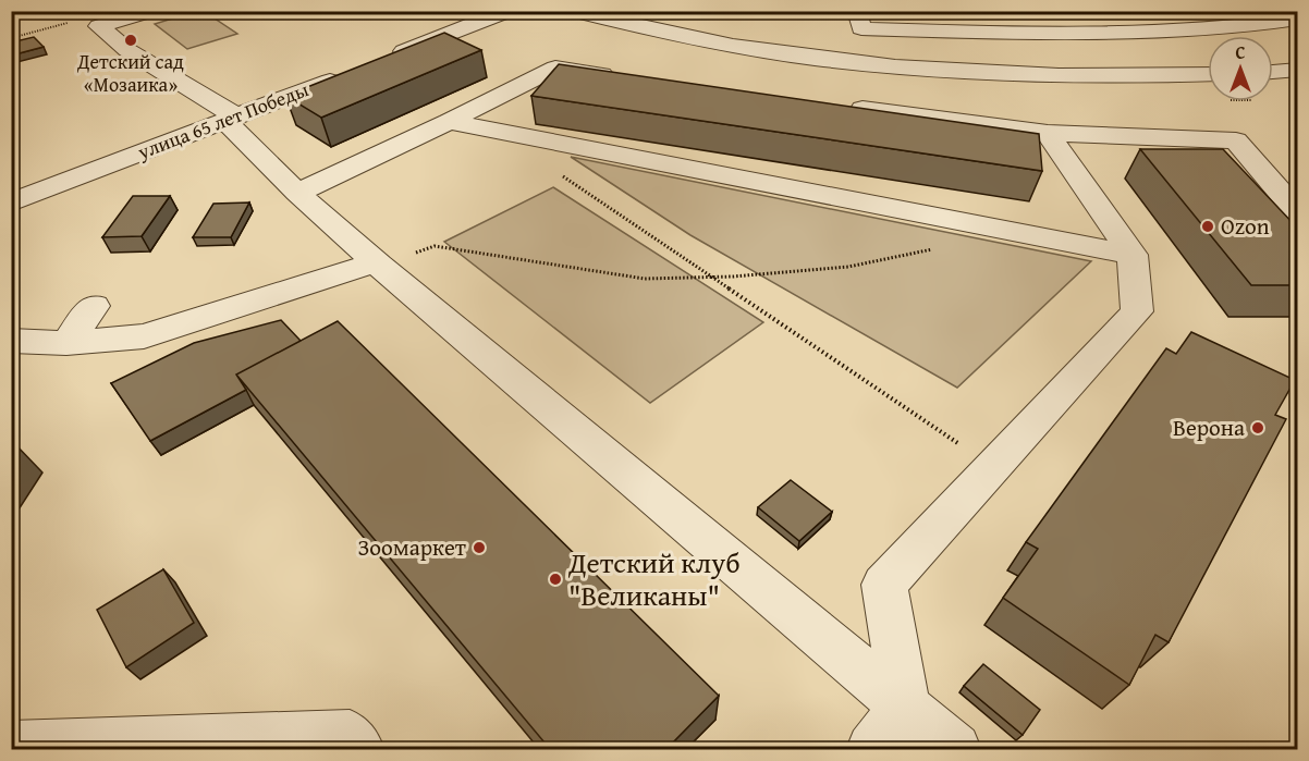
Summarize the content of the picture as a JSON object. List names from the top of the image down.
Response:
{
  "streets": {
    "street": ["улица 65 лет Победы"]
  },
  "places": [
    "Детский сад «Мозаика»",
    "Ozon",
    "Верона",
    "Зоомаркет",
    "Детский клуб \"Великаны\""
  ],
  "north": "top"
}
